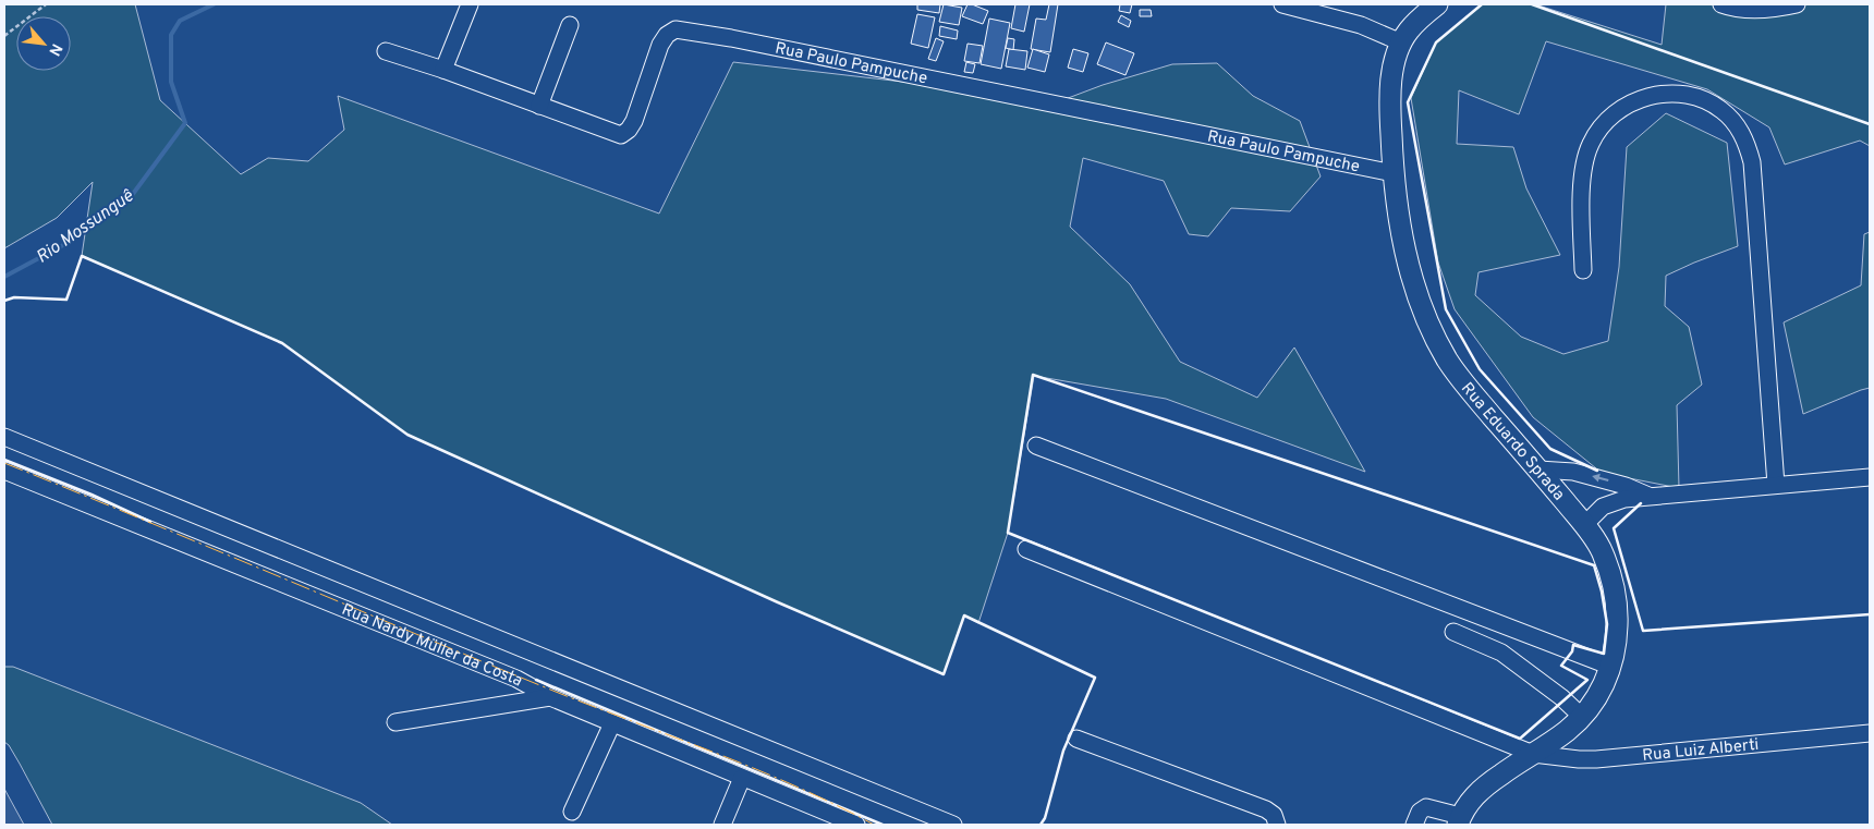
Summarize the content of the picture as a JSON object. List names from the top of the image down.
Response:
{
  "streets": {
    "main road": ["Rua Eduardo Sprada"],
    "street": ["Rua Paulo Pampuche", "Rua Nardy Müller da Costa", "Rua Luiz Alberti"]
  },
  "crossings": [
    ["Rua Paulo Pampuche", "Rua Eduardo Sprada"],
    ["Rua Eduardo Sprada", "Rua Luiz Alberti"]
  ],
  "water": ["Rio Mossunguê"],
  "north": "bottom right"
}
